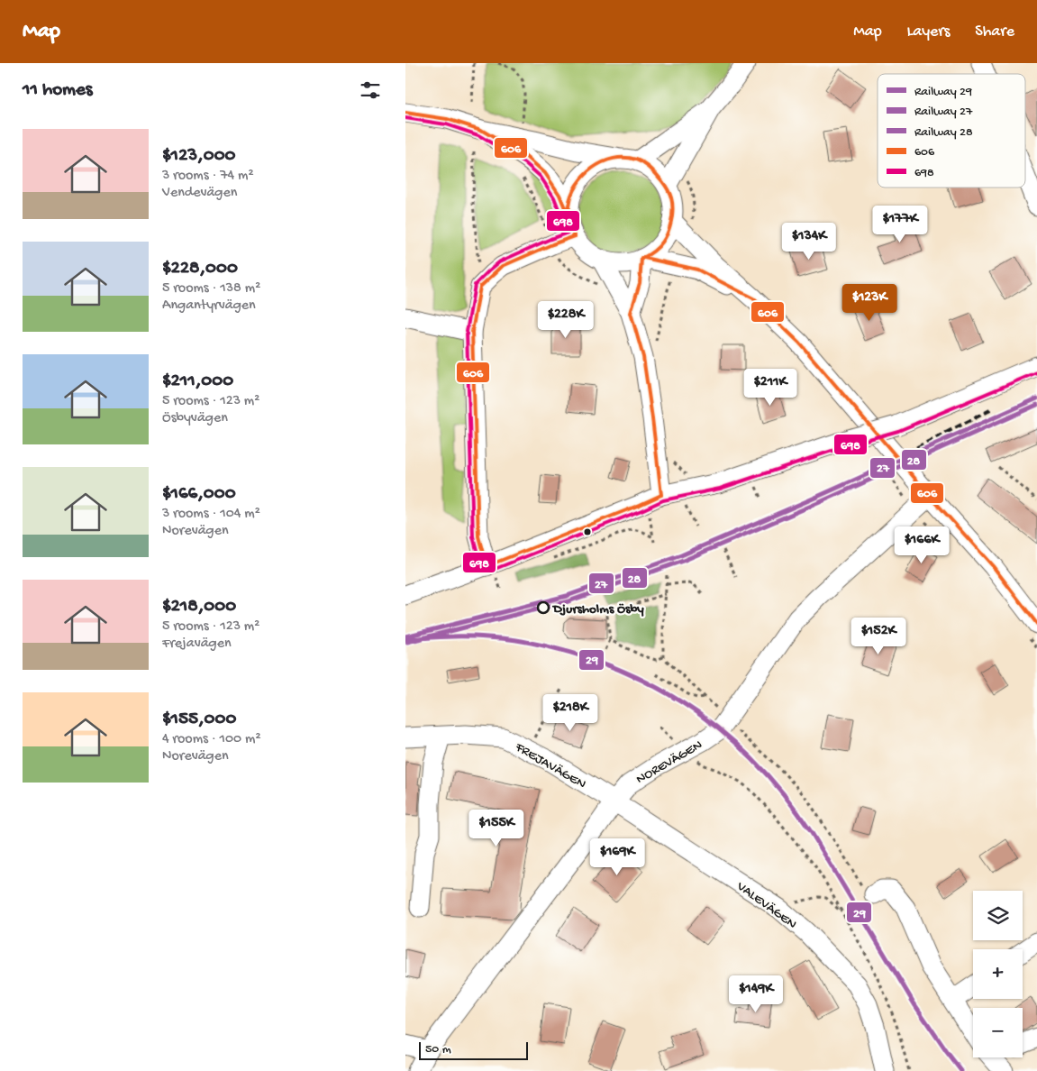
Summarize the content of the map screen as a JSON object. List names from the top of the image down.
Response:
{
  "streets": {
    "street": ["NOREVÄGEN", "FREJAVÄGEN", "VALEVÄGEN"]
  },
  "crossings": [
    ["NOREVÄGEN", "FREJAVÄGEN"],
    ["NOREVÄGEN", "VALEVÄGEN"],
    ["FREJAVÄGEN", "VALEVÄGEN"]
  ],
  "places": ["Djursholms Ösby"],
  "lines": [
    "transit line 606",
    "transit line 698",
    "rail line 27",
    "rail line 28",
    "rail line 29"
  ],
  "legend": [
    "Railway 29",
    "Railway 27",
    "Railway 28",
    "606",
    "698"
  ],
  "scale_bar": "50 m",
  "page": {
    "header": "Map",
    "nav": ["Map", "Layers", "Share"],
    "heading": "11 homes",
    "list": [
      {
        "name": "$123,000",
        "note": "3 rooms · 74 m² · Vendevägen"
      },
      {
        "name": "$228,000",
        "note": "5 rooms · 138 m² · Angantyrvägen"
      },
      {
        "name": "$211,000",
        "note": "5 rooms · 123 m² · Ösbyvägen"
      },
      {
        "name": "$166,000",
        "note": "3 rooms · 104 m² · Norevägen"
      },
      {
        "name": "$218,000",
        "note": "5 rooms · 123 m² · Frejavägen"
      },
      {
        "name": "$155,000",
        "note": "4 rooms · 100 m² · Norevägen"
      }
    ],
    "price": [
      "$177K",
      "$134K",
      "$123K",
      "$228K",
      "$211K",
      "$166K",
      "$152K",
      "$218K",
      "$155K",
      "$169K",
      "$149K"
    ],
    "map_buttons": ["+", "−"],
    "scale": "50 m"
  }
}
